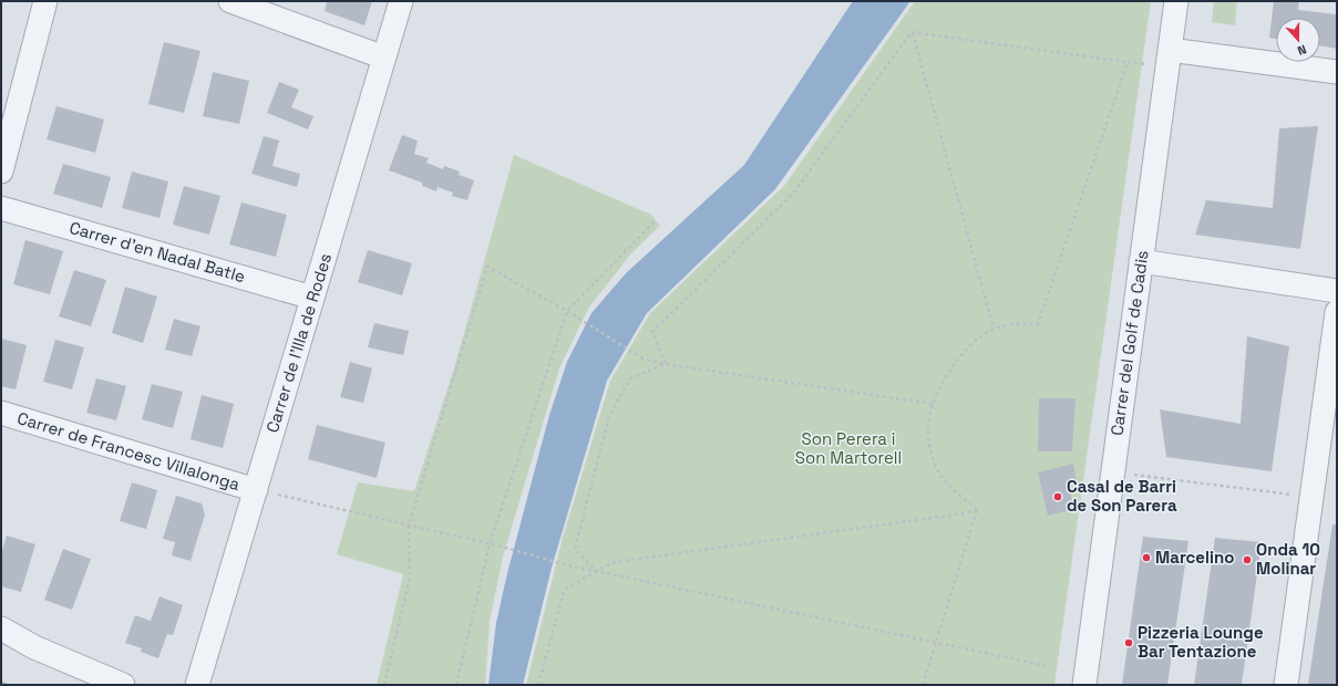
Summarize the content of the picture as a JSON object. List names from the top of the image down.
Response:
{
  "streets": {
    "street": [
      "Carrer d'en Nadal Batle",
      "Carrer de l'Illa de Rodes",
      "Carrer del Golf de Cadis",
      "Carrer de Francesc Villalonga"
    ]
  },
  "crossings": [
    ["Carrer d'en Nadal Batle", "Carrer de l'Illa de Rodes"],
    ["Carrer de l'Illa de Rodes", "Carrer de Francesc Villalonga"]
  ],
  "parks": ["Son Perera i Son Martorell"],
  "places": [
    "Casal de Barri de Son Parera",
    "Marcelino",
    "Onda 10 Molinar",
    "Pizzeria Lounge Bar Tentazione"
  ],
  "north": "bottom"
}
